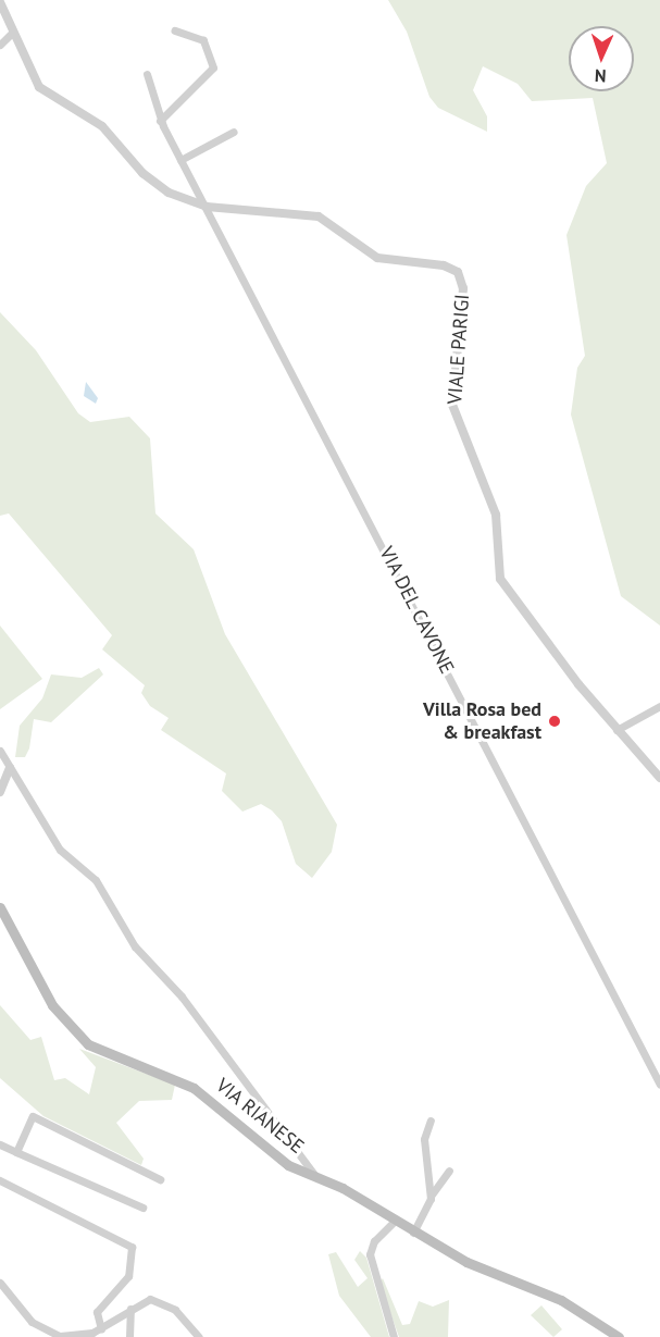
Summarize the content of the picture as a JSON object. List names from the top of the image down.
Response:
{
  "streets": {
    "main road": ["VIA RIANESE"],
    "street": ["VIALE PARIGI", "VIA DEL CAVONE"]
  },
  "crossings": [
    ["VIALE PARIGI", "VIA DEL CAVONE"]
  ],
  "places": ["Villa Rosa bed & breakfast"],
  "north": "bottom"
}
